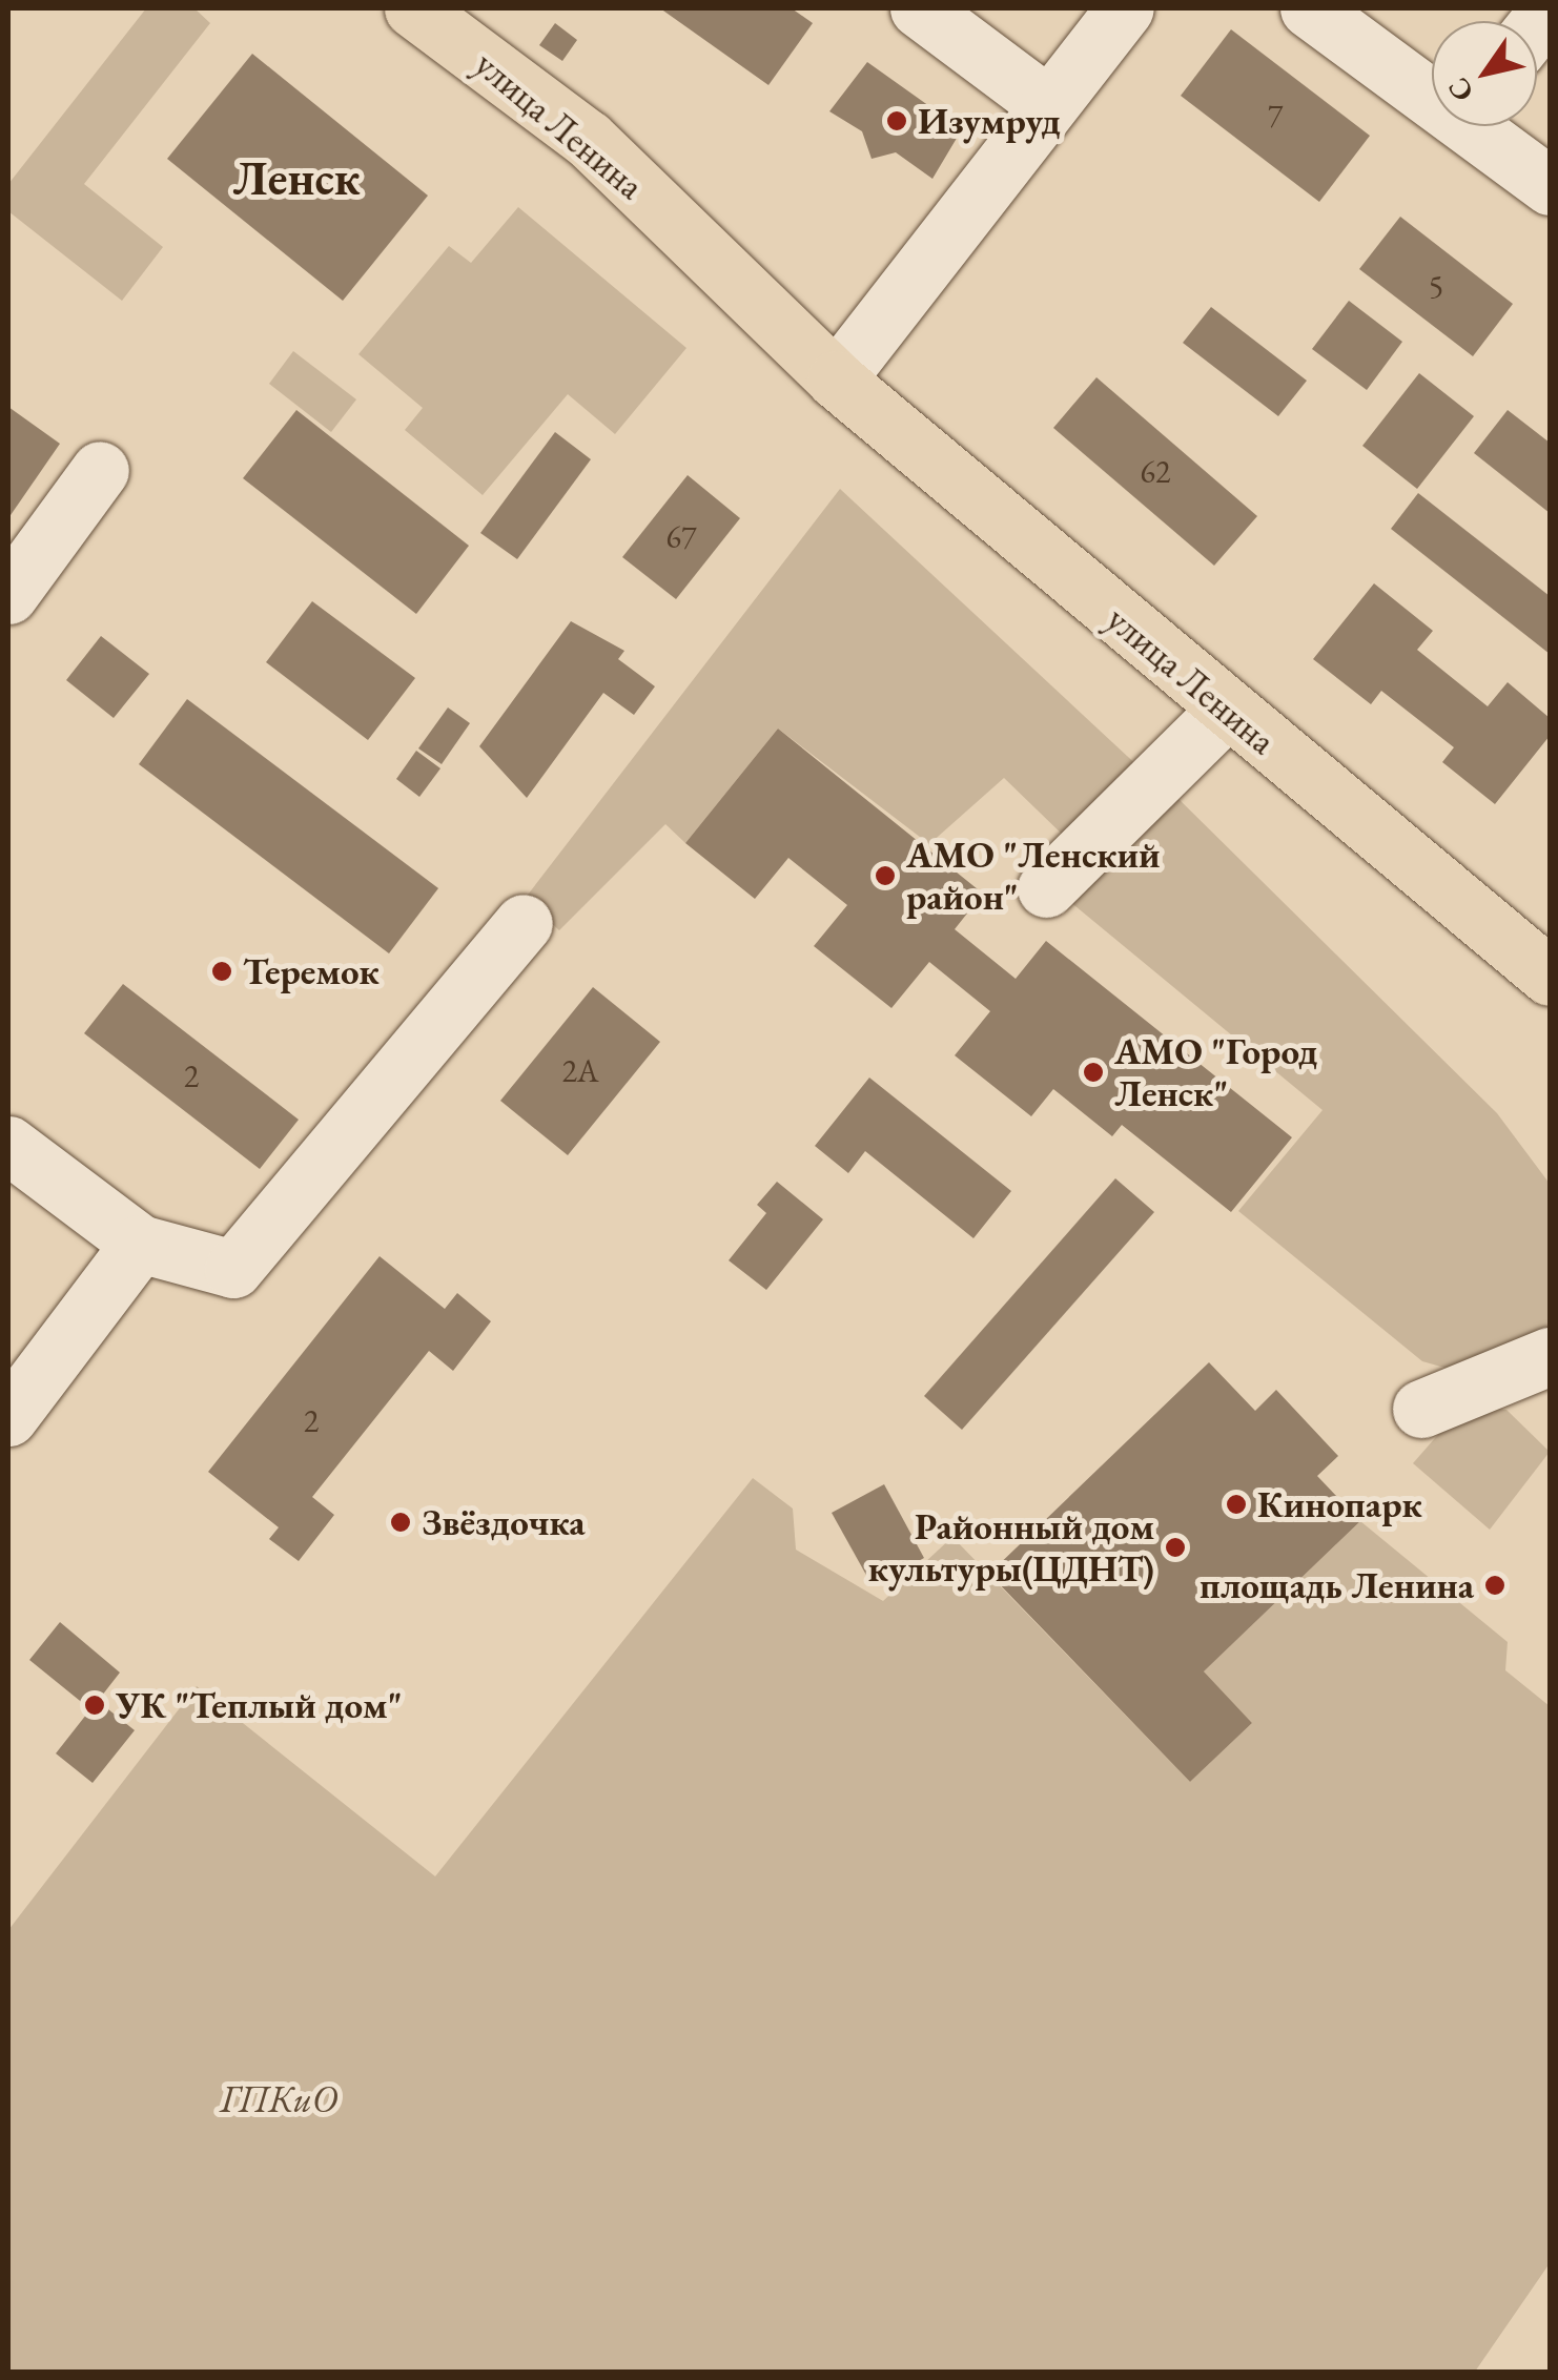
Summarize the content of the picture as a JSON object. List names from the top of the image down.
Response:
{
  "streets": {
    "main road": ["улица Ленина"]
  },
  "districts": ["Ленск"],
  "parks": ["ГПКиО"],
  "places": [
    "Изумруд",
    "АМО \"Ленский район\"",
    "Теремок",
    "АМО \"Город Ленск\"",
    "Кинопарк",
    "Звёздочка",
    "Районный дом культуры(ЦДНТ)",
    "площадь Ленина",
    "УК \"Теплый дом\""
  ],
  "house_numbers": [
    "7",
    "5",
    "62",
    "67",
    "2А",
    "2",
    "2"
  ],
  "north": "bottom left"
}
